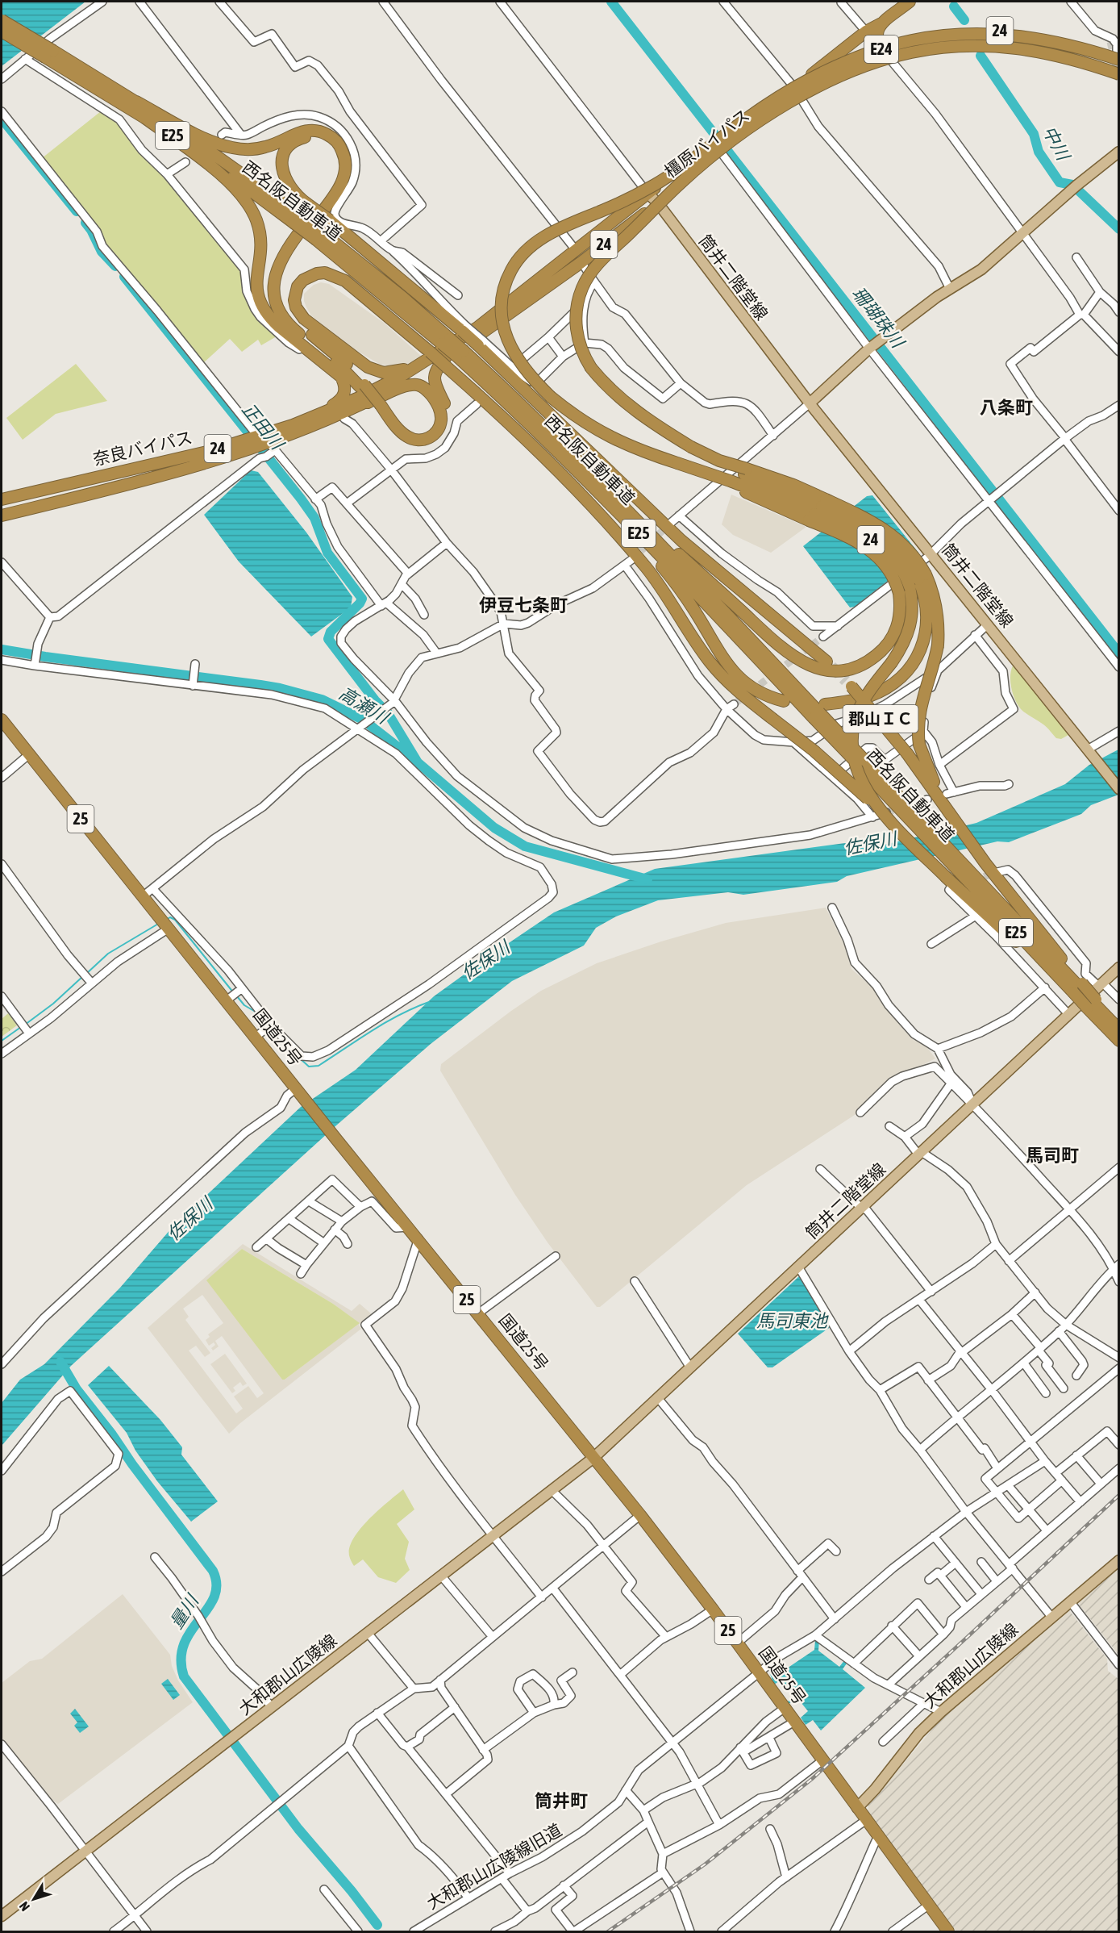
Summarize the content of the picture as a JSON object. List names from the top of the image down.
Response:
{
  "streets": {
    "highway": [
      "24",
      "E24",
      "E25",
      "橿原バイパス",
      "西名阪自動車道",
      "奈良バイパス",
      "郡山ＩＣ",
      "25",
      "国道25号"
    ],
    "main road": ["筒井二階堂線", "大和郡山広陵線"],
    "street": ["大和郡山広陵線旧道"]
  },
  "crossings": [
    ["24", "E24"],
    ["24", "橿原バイパス"],
    ["E24", "橿原バイパス"],
    ["橿原バイパス", "西名阪自動車道"],
    ["橿原バイパス", "筒井二階堂線"],
    ["橿原バイパス", "奈良バイパス"],
    ["筒井二階堂線", "国道25号"],
    ["筒井二階堂線", "大和郡山広陵線"],
    ["国道25号", "大和郡山広陵線"],
    ["国道25号", "大和郡山広陵線旧道"]
  ],
  "districts": [
    "八条町",
    "伊豆七条町",
    "馬司町",
    "筒井町"
  ],
  "water": [
    "中川",
    "珊瑚珠川",
    "正田川",
    "高瀬川",
    "佐保川",
    "馬司東池",
    "量川"
  ],
  "north": "bottom left"
}
